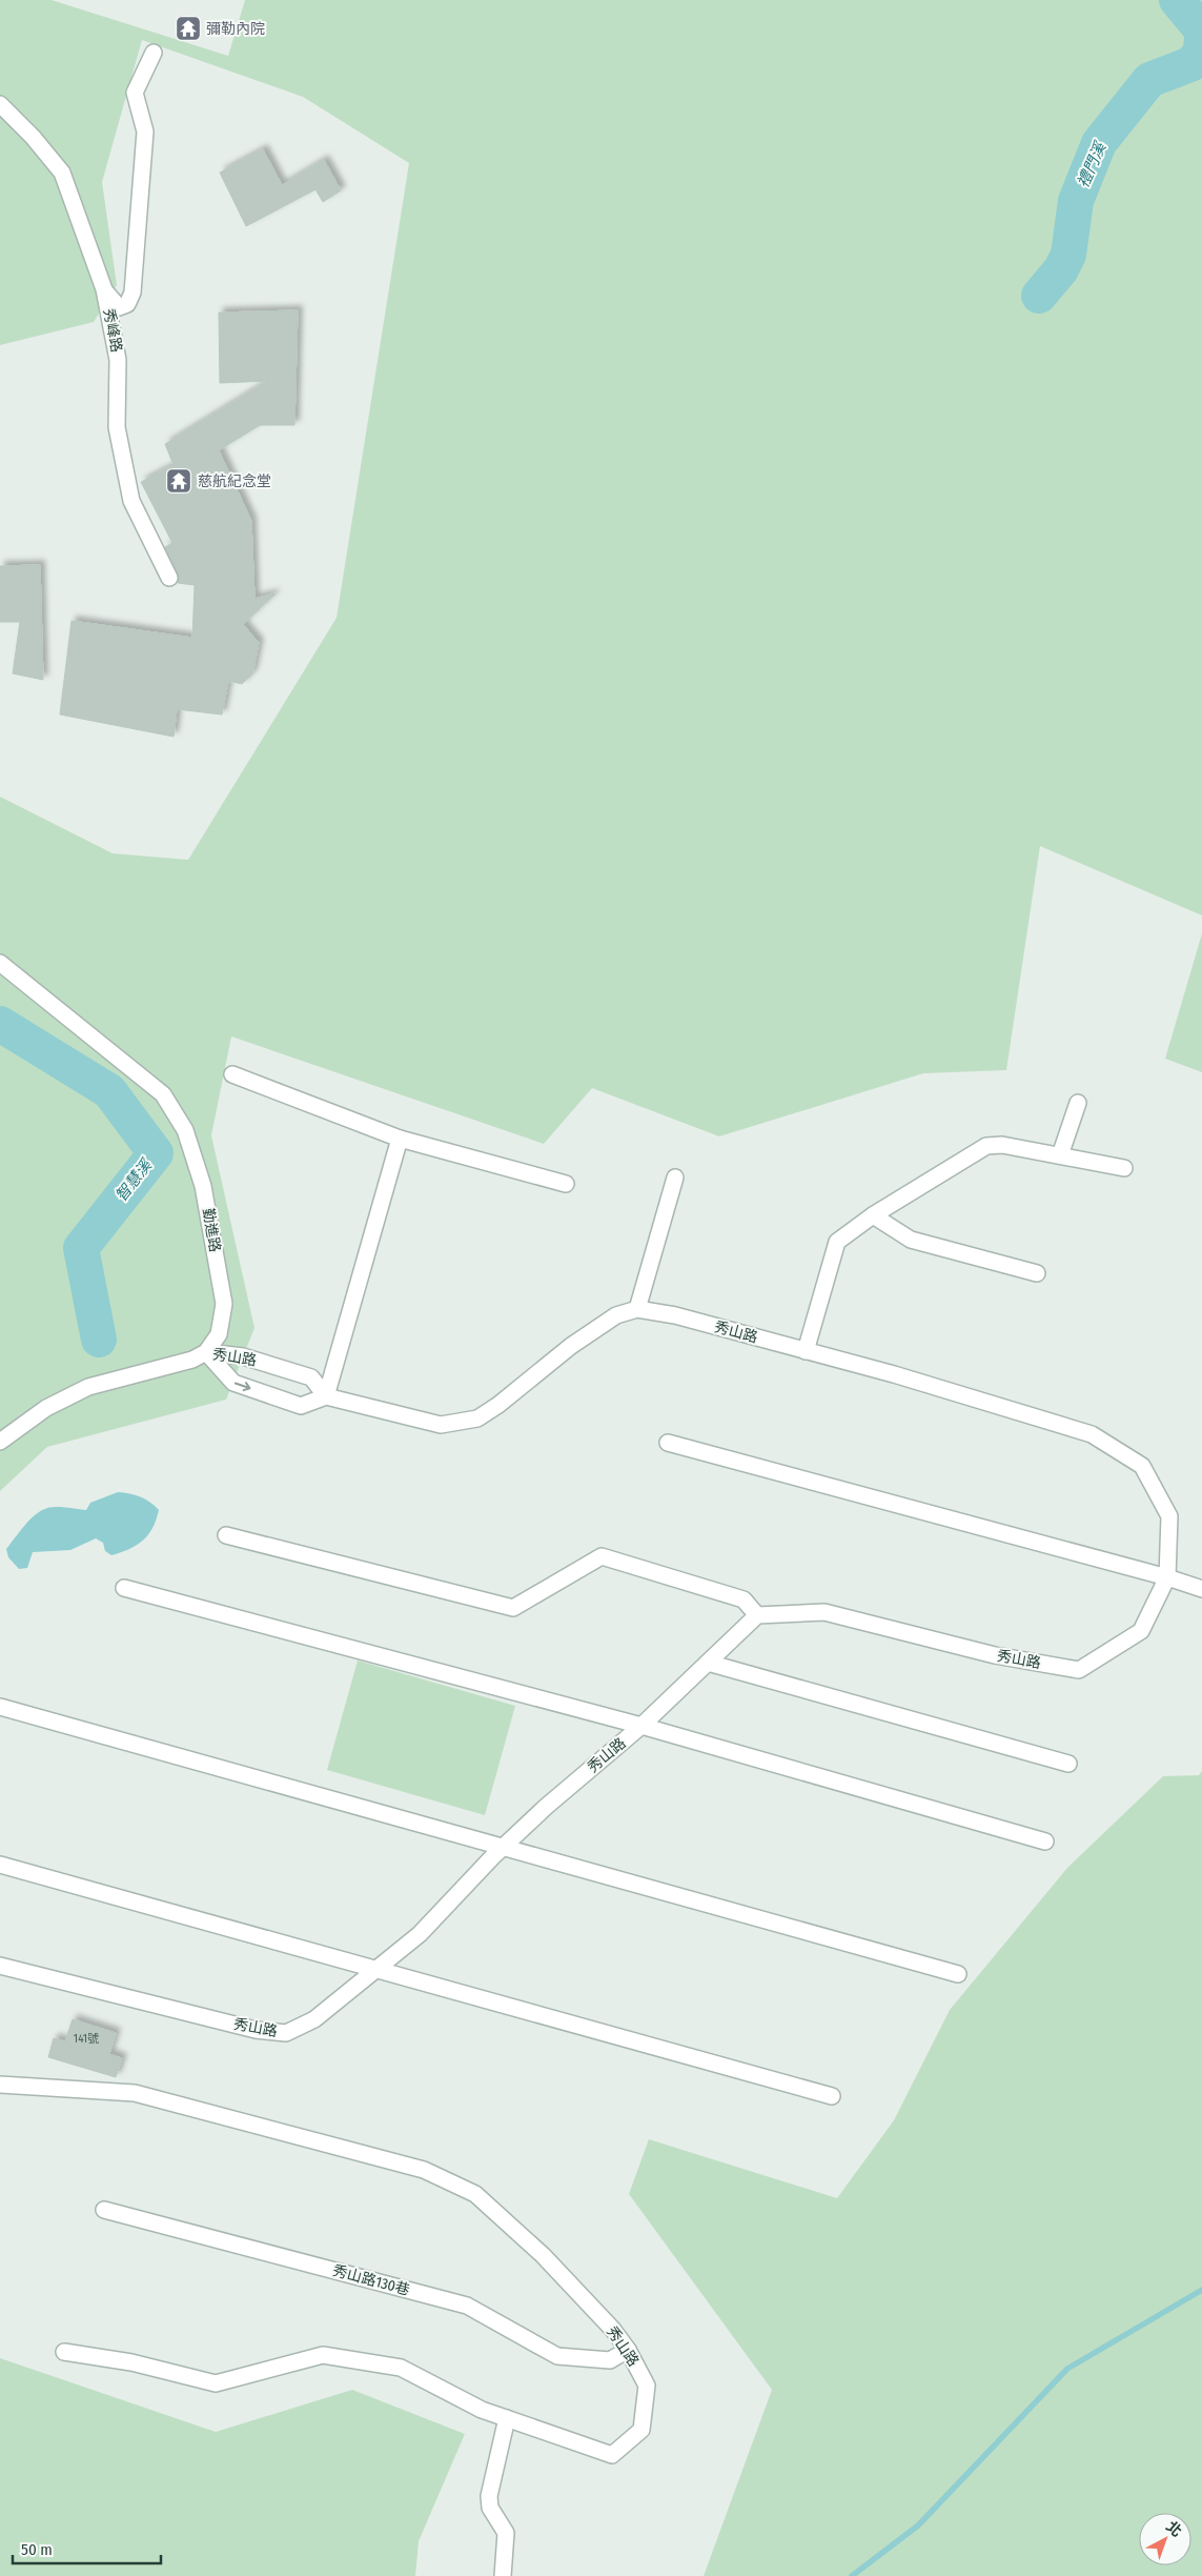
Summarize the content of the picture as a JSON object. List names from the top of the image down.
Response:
{
  "streets": {
    "street": [
      "秀峰路",
      "勤進路",
      "秀山路",
      "秀山路130巷"
    ]
  },
  "crossings": [
    ["勤進路", "秀山路"],
    ["秀山路", "秀山路130巷"]
  ],
  "water": ["禮門溪", "智慧溪"],
  "places": {
    "temple": ["彌勒內院", "慈航紀念堂"]
  },
  "house_numbers": ["141號"],
  "scale_bar": "50 m",
  "north": "top right"
}
